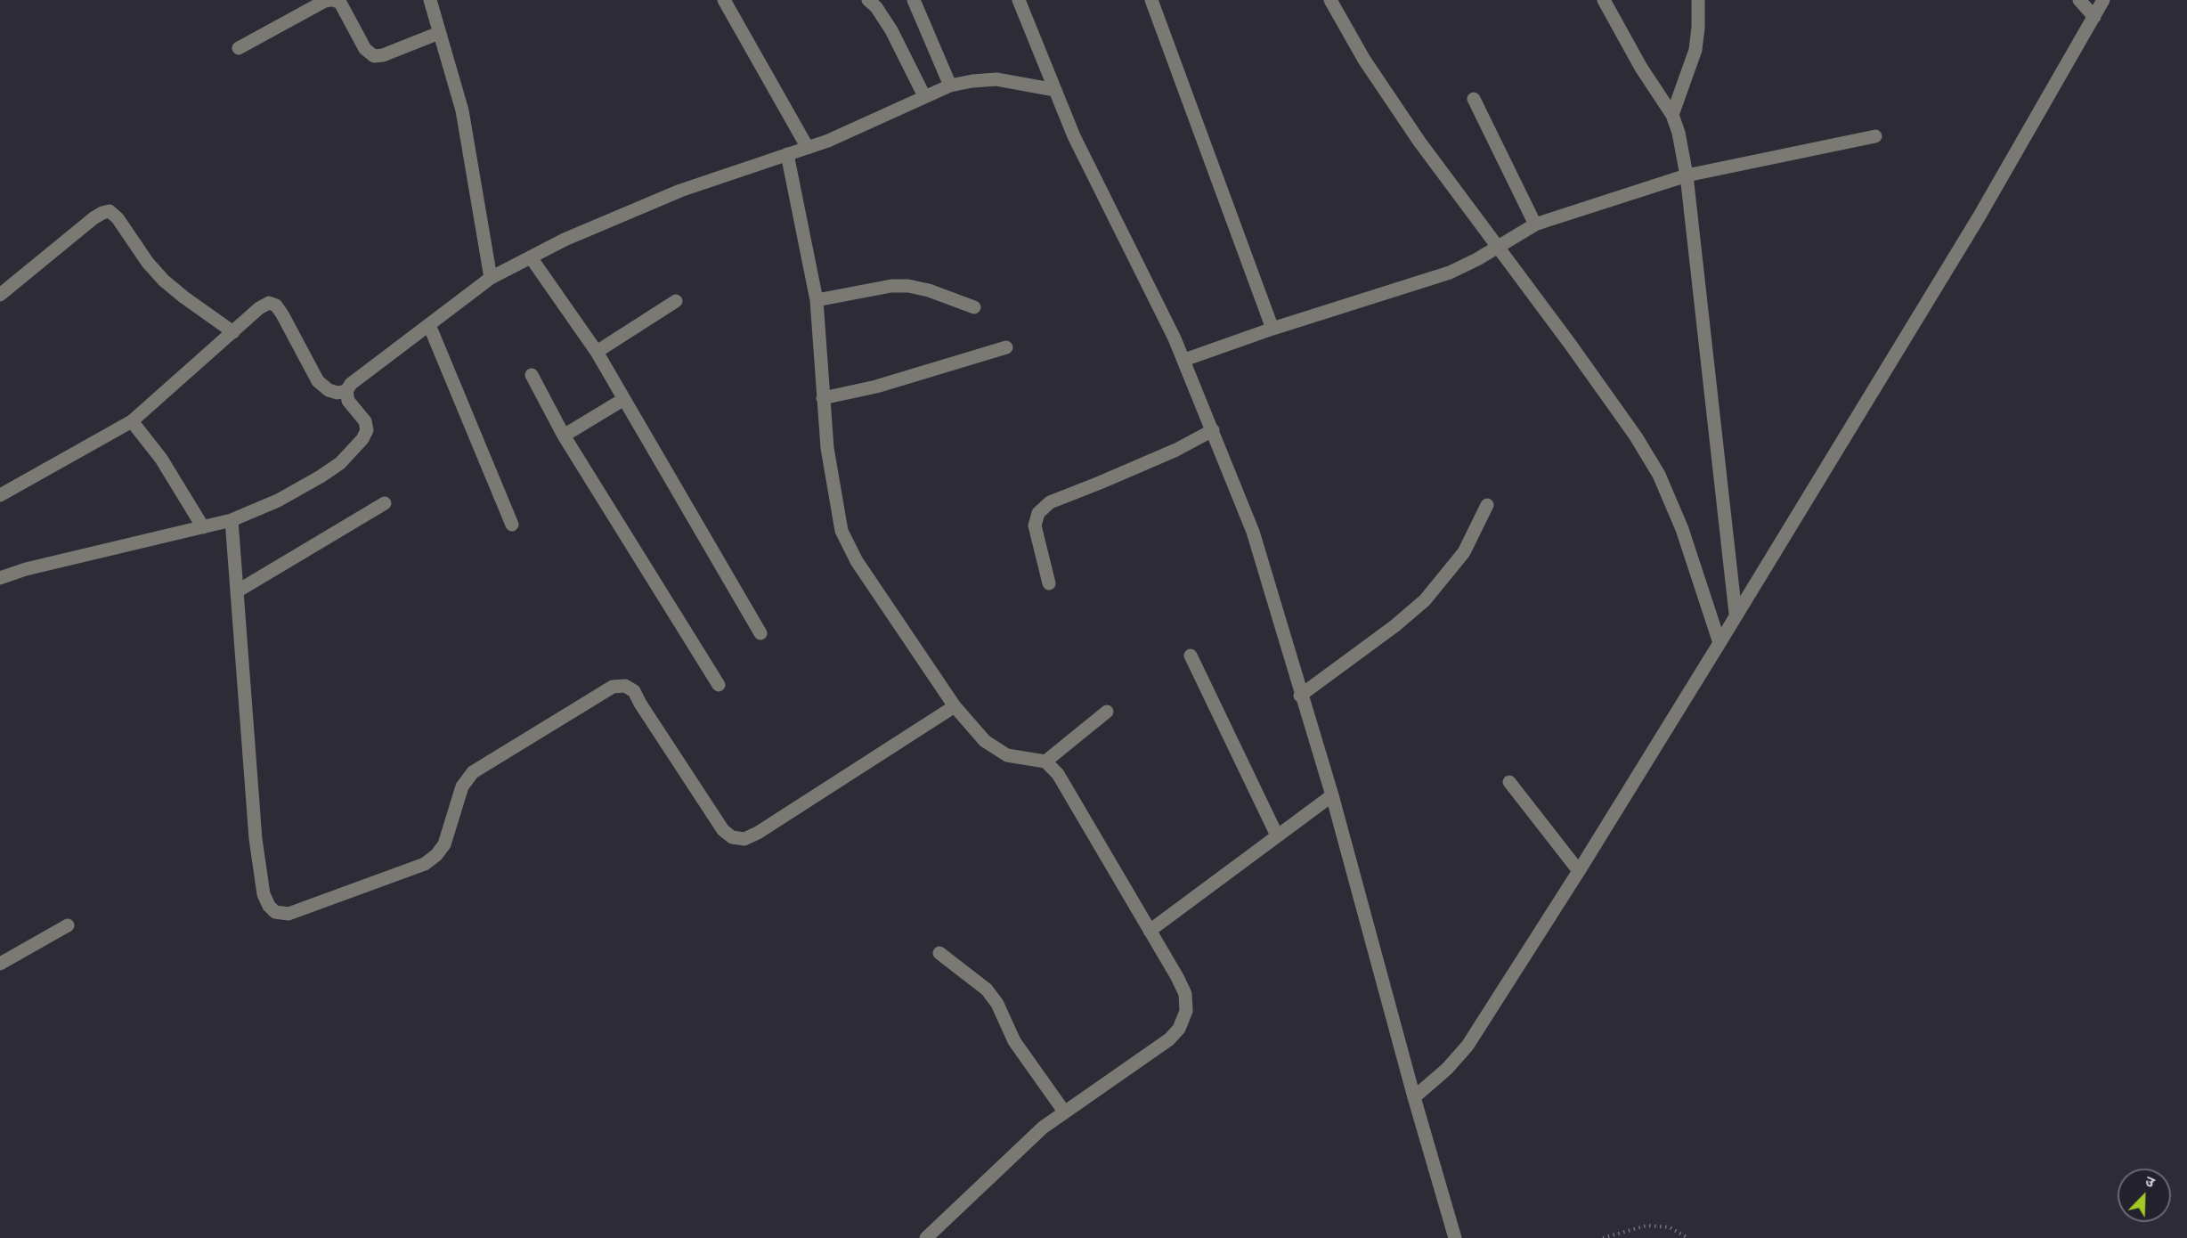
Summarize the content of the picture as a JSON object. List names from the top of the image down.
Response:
{
  "north": "top right"
}
